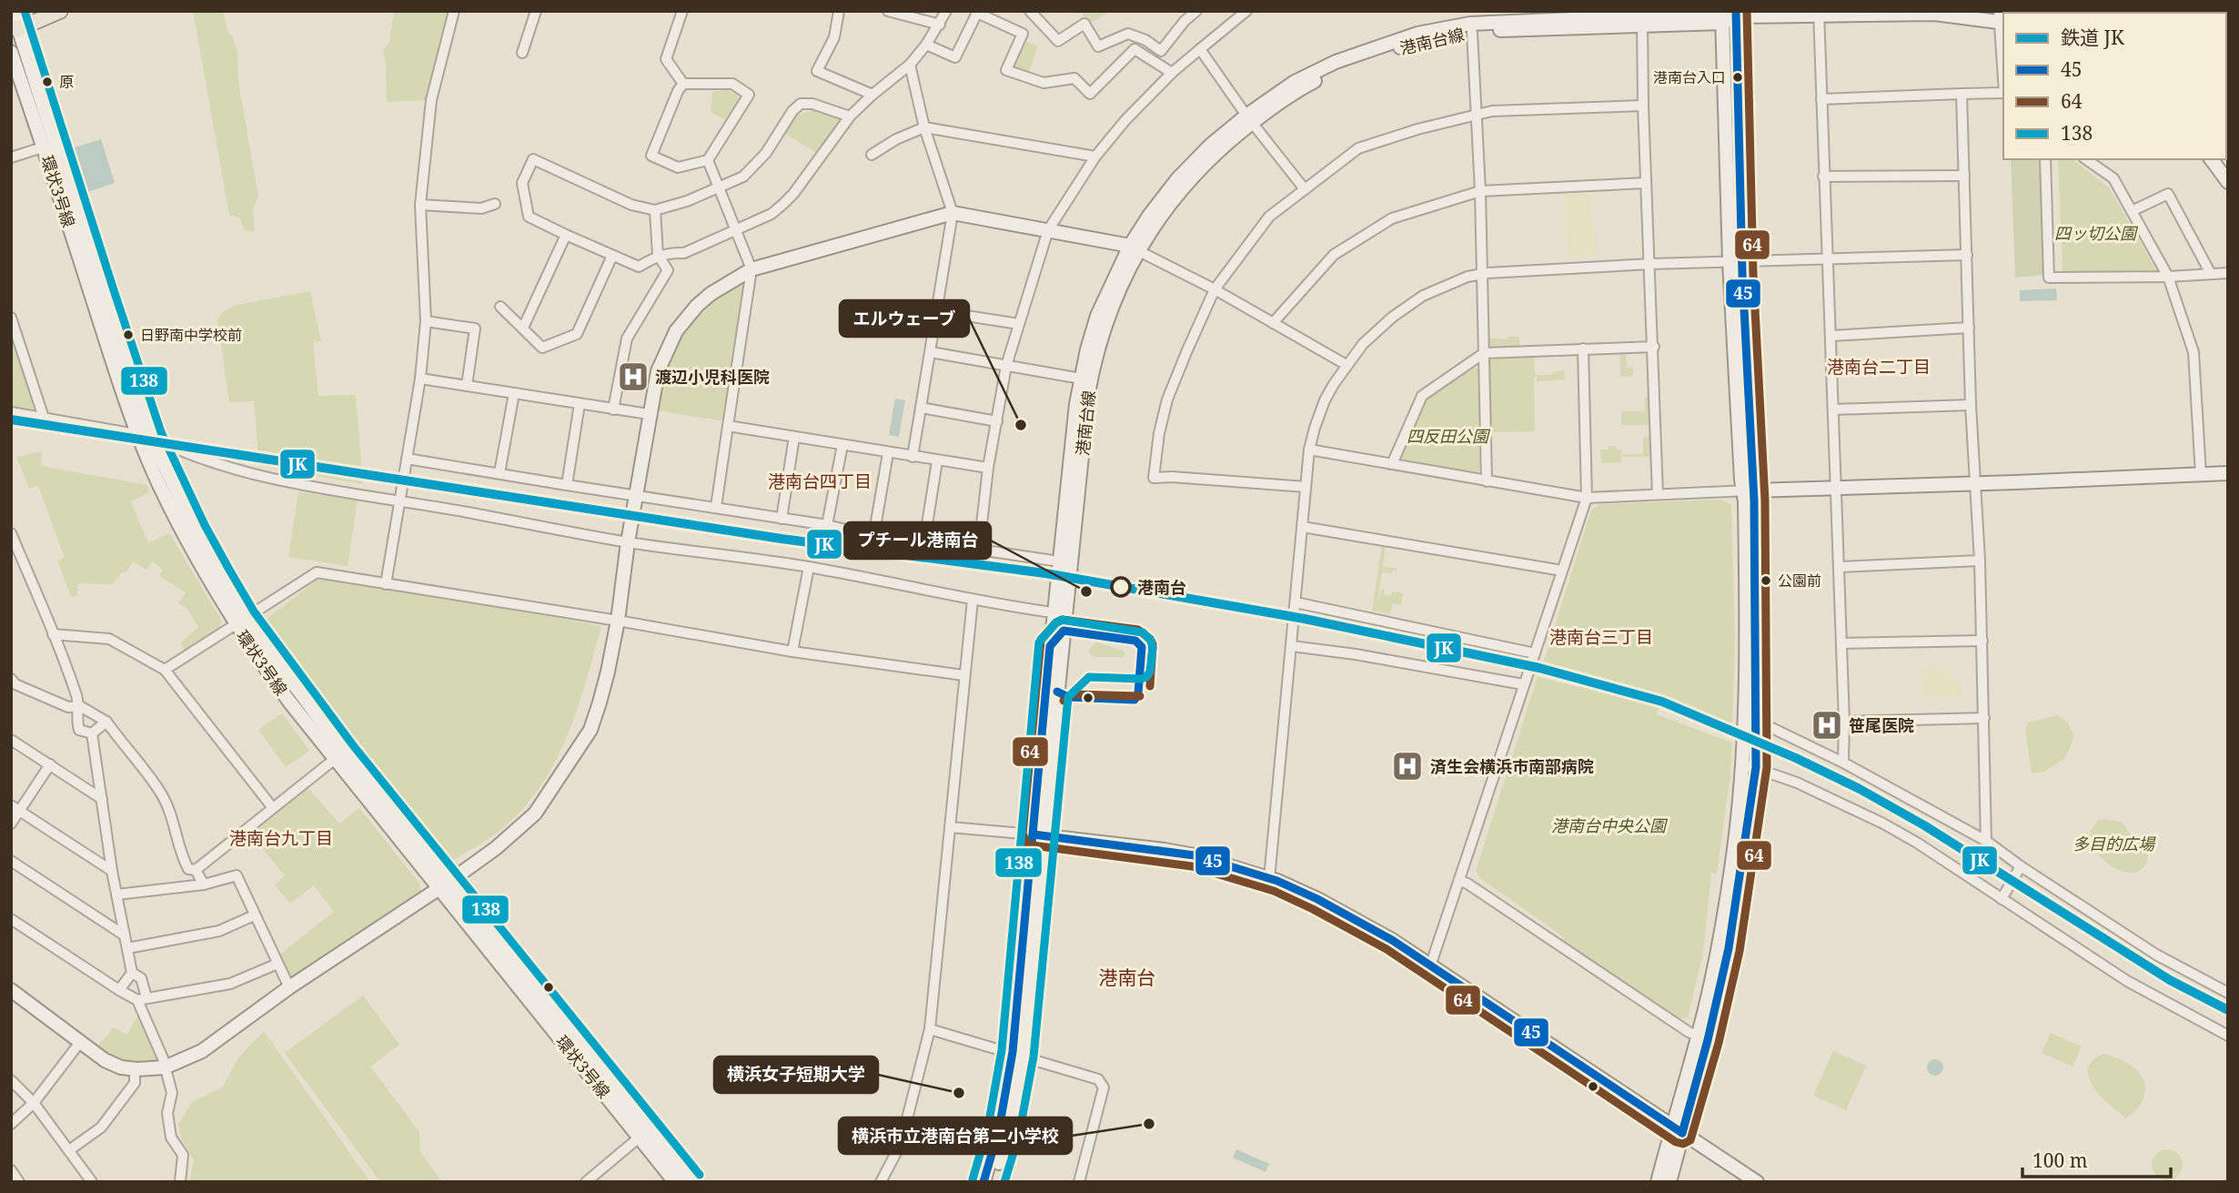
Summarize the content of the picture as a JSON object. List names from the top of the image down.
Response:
{
  "streets": {
    "street": ["港南台線", "環状3号線"]
  },
  "districts": [
    "港南台二丁目",
    "港南台四丁目",
    "港南台三丁目",
    "港南台九丁目",
    "港南台"
  ],
  "parks": [
    "四ッ切公園",
    "四反田公園",
    "港南台中央公園",
    "多目的広場"
  ],
  "places": {
    "other": [
      "港南台入口",
      "原",
      "日野南中学校前",
      "エルウェーブ",
      "公園前",
      "港南台",
      "プチール港南台",
      "横浜女子短期大学",
      "横浜市立港南台第二小学校"
    ],
    "hospital": ["渡辺小児科医院", "笹尾医院", "済生会横浜市南部病院"]
  },
  "lines": [
    "transit line 45",
    "transit line 64",
    "transit line 138",
    "rail line JK"
  ],
  "legend": [
    "鉄道 JK",
    "45",
    "64",
    "138"
  ],
  "scale_bar": "100 m"
}
